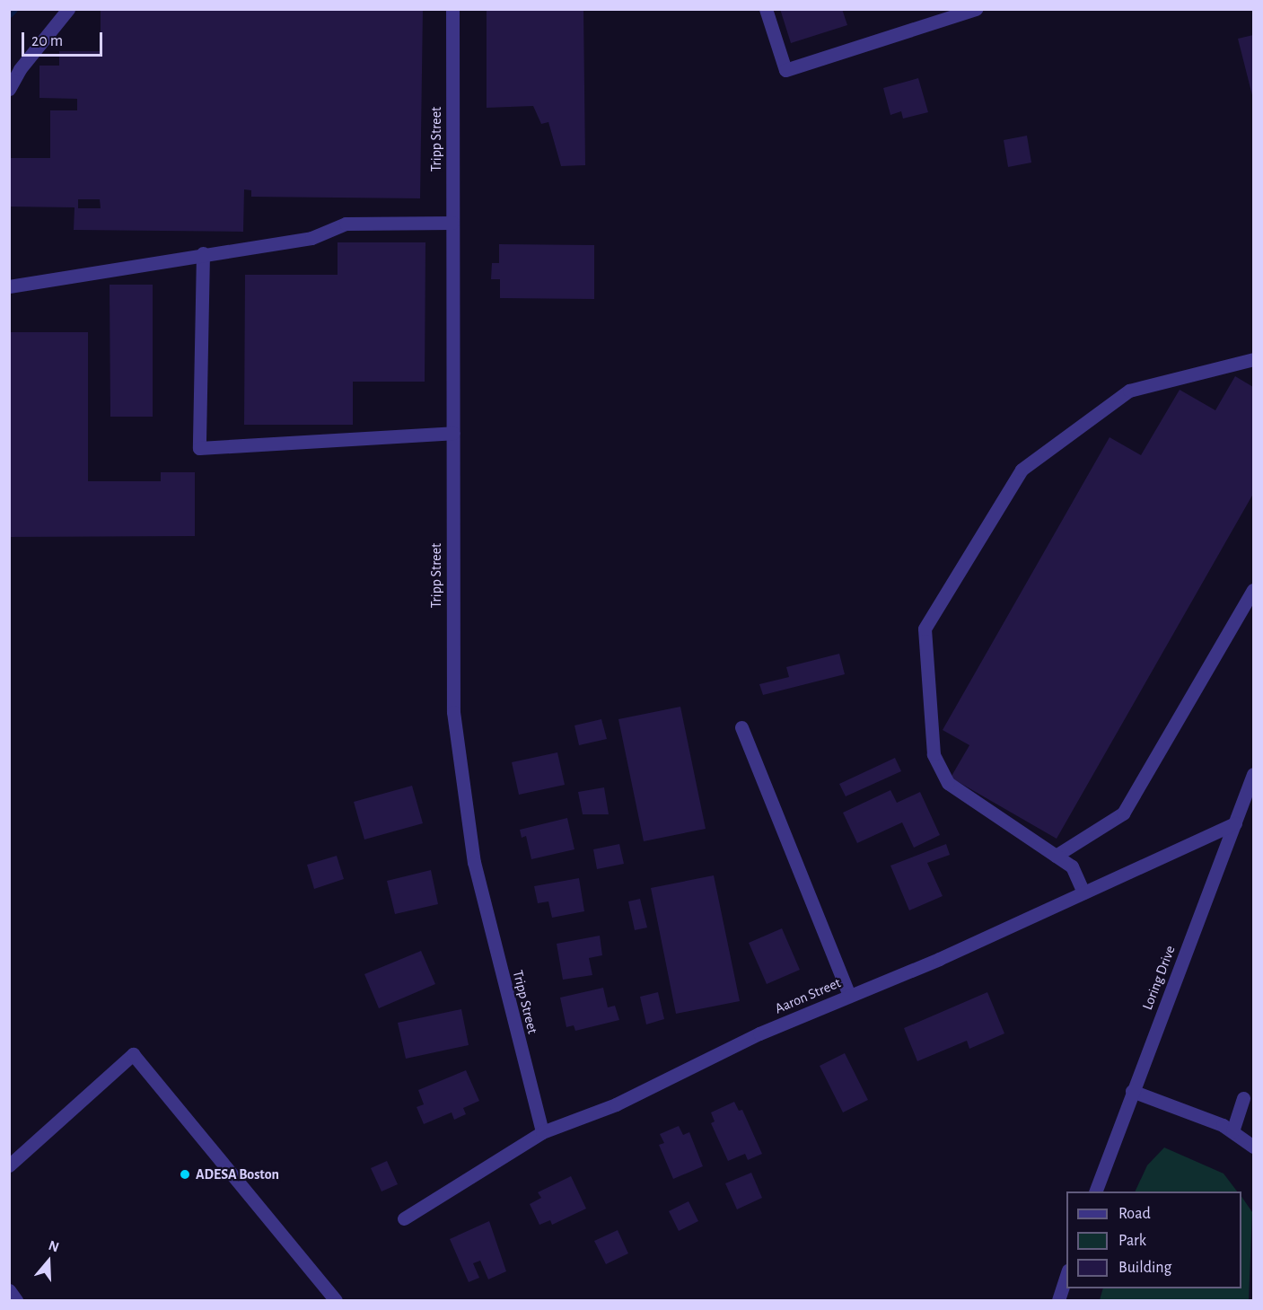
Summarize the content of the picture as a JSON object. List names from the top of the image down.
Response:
{
  "streets": {
    "street": ["Tripp Street", "Loring Drive", "Aaron Street"]
  },
  "crossings": [
    ["Tripp Street", "Aaron Street"],
    ["Loring Drive", "Aaron Street"]
  ],
  "places": ["ADESA Boston"],
  "legend": ["Road", "Park", "Building"],
  "scale_bar": "20 m",
  "north": "top"
}
